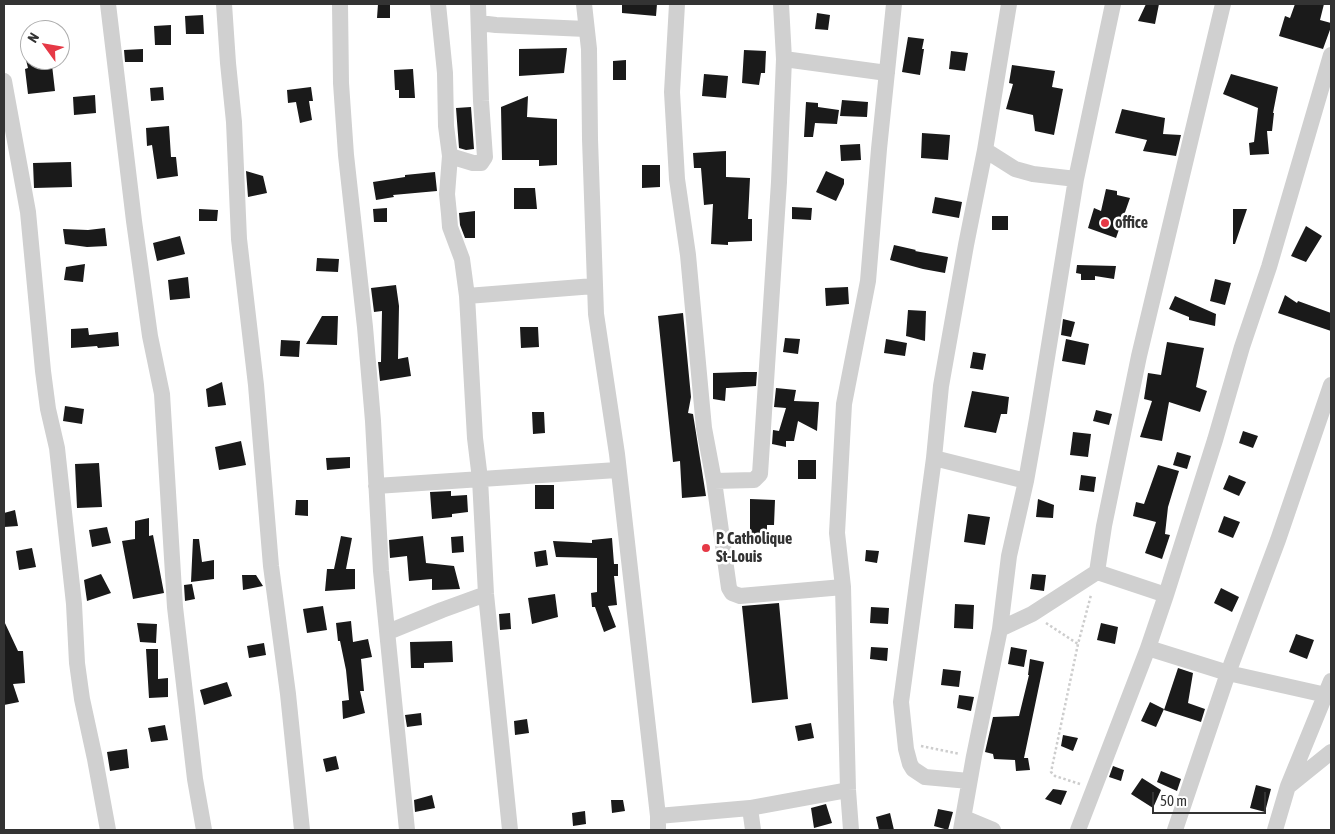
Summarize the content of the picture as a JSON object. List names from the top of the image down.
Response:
{
  "places": ["office", "P. Catholique St-Louis"],
  "scale_bar": "50 m",
  "north": "top left"
}
